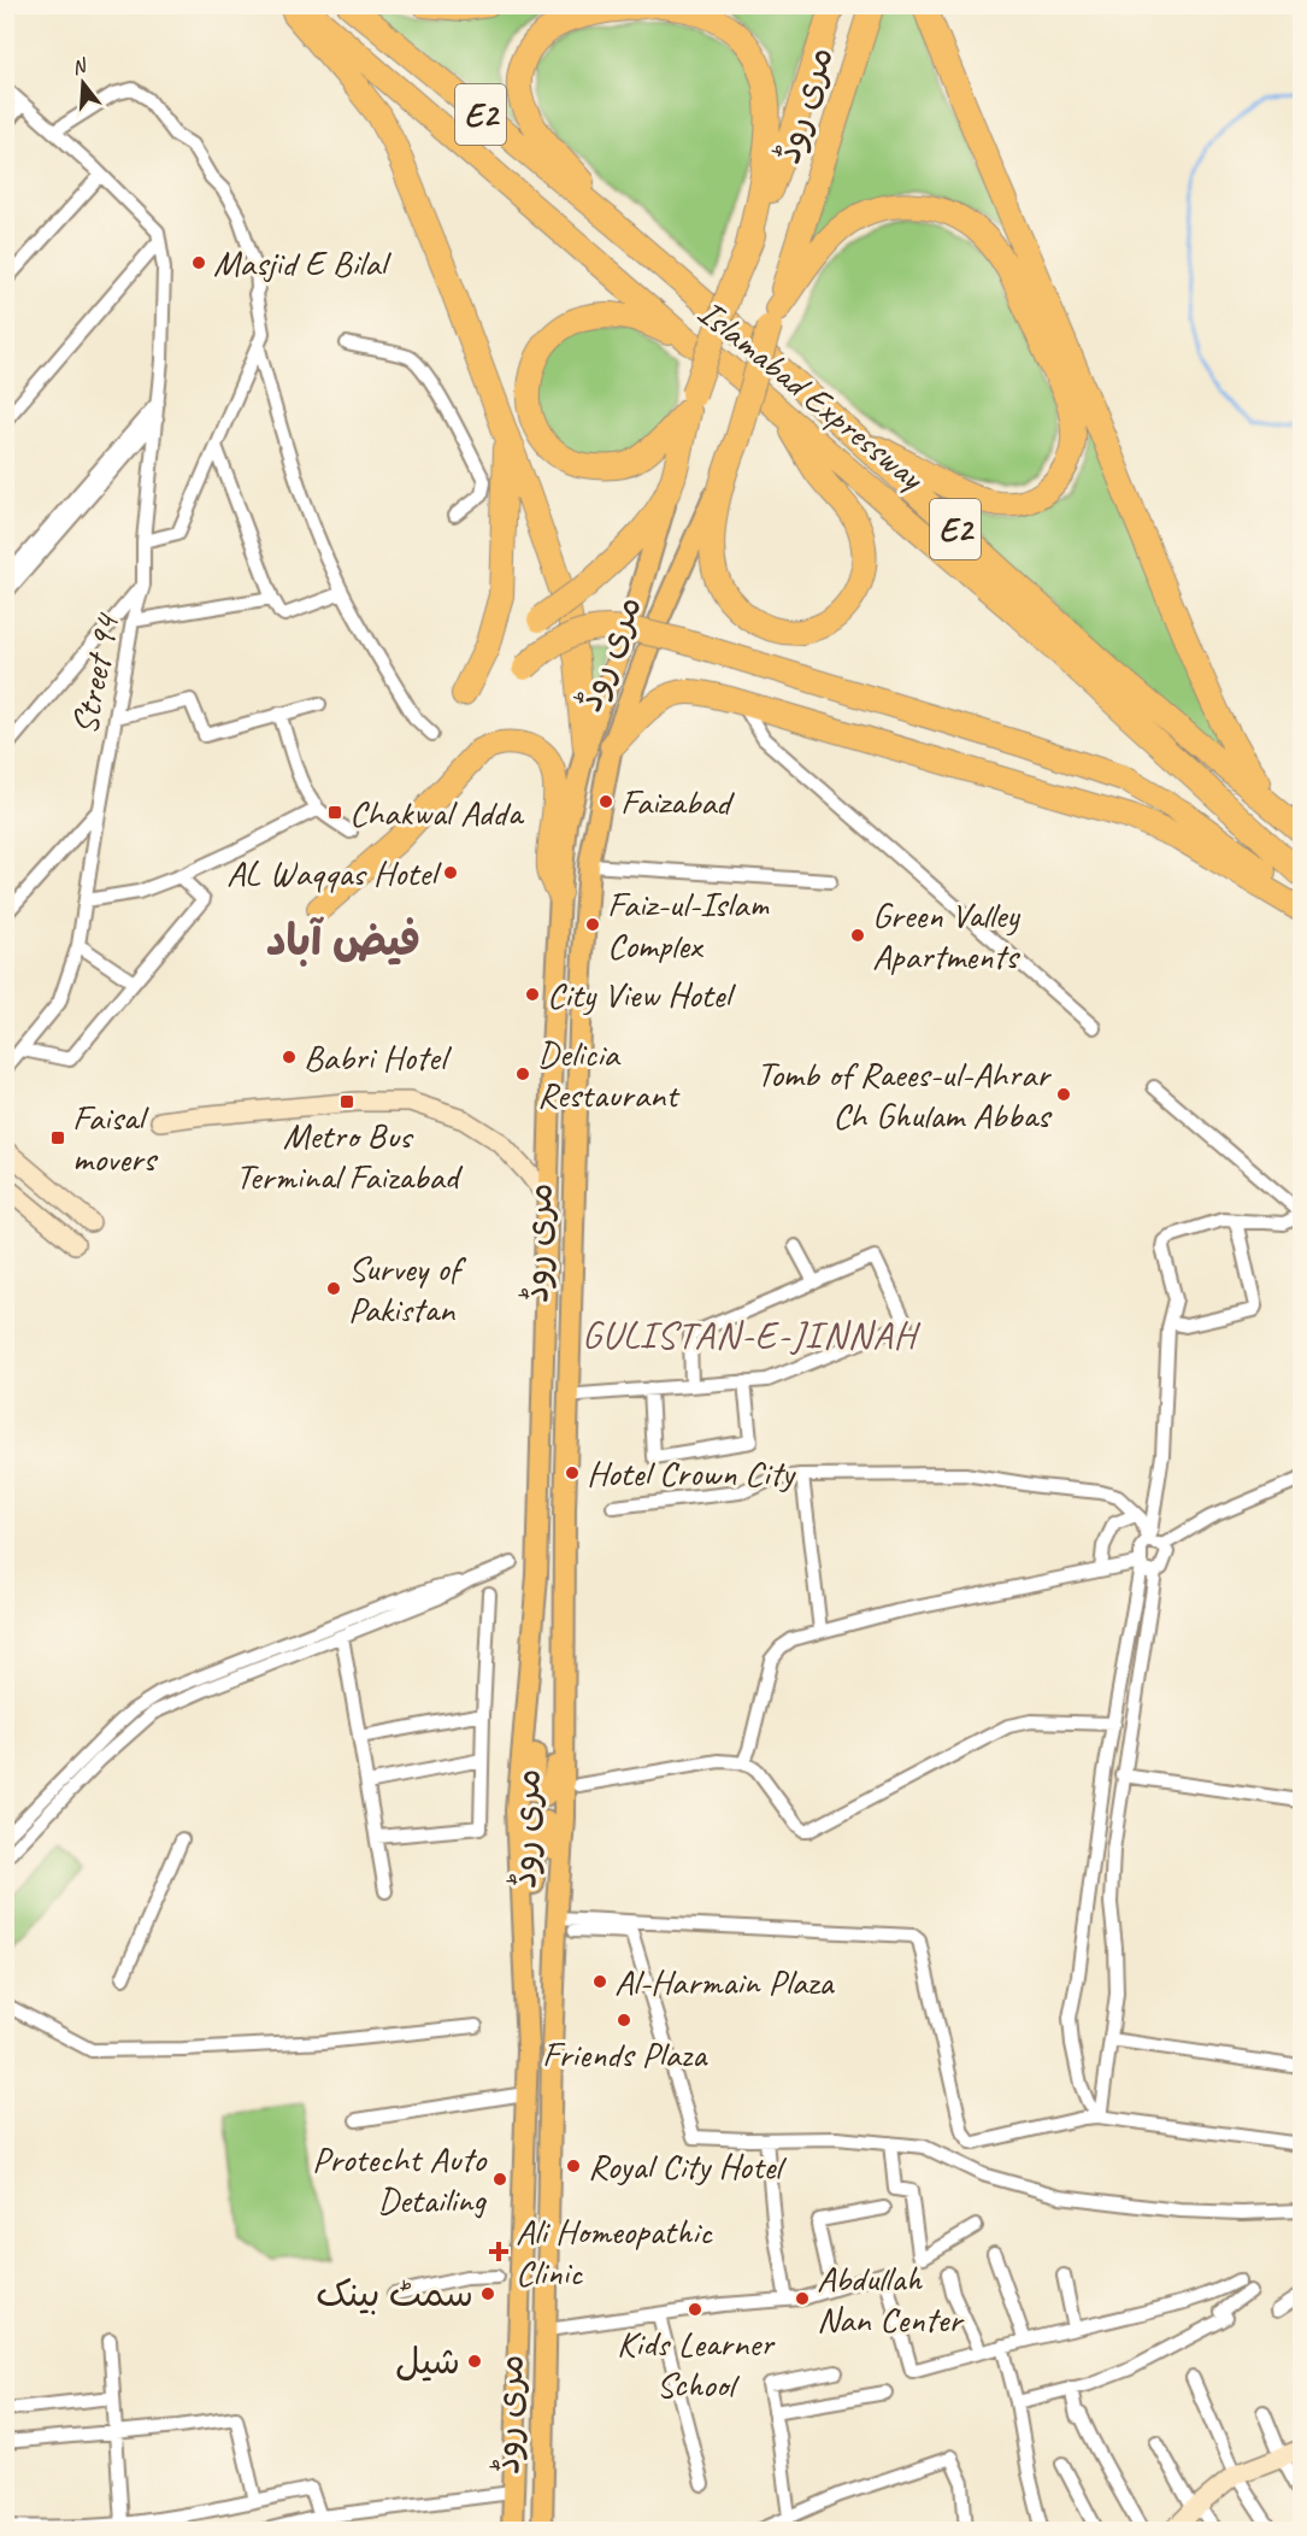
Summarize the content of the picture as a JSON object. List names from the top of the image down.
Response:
{
  "streets": {
    "highway": ["مری روڈ", "E2", "Islamabad Expressway"],
    "street": ["Street 94"]
  },
  "districts": ["فیض آباد", "GULISTAN-E-JINNAH"],
  "places": {
    "other": [
      "Masjid E Bilal",
      "Faizabad",
      "AL Waqqas Hotel",
      "Faiz-ul-Islam Complex",
      "Green Valley Apartments",
      "City View Hotel",
      "Babri Hotel",
      "Delicia Restaurant",
      "Tomb of Raees-ul-Ahrar Ch Ghulam Abbas",
      "Survey of Pakistan",
      "Hotel Crown City",
      "Al-Harmain Plaza",
      "Friends Plaza",
      "Royal City Hotel",
      "Protecht Auto Detailing",
      "سمٹ بینک",
      "Abdullah Nan Center",
      "Kids Learner School",
      "شیل"
    ],
    "transit": ["Chakwal Adda", "Metro Bus Terminal Faizabad", "Faisal movers"],
    "health": ["Ali Homeopathic Clinic"]
  },
  "north": "top"
}
